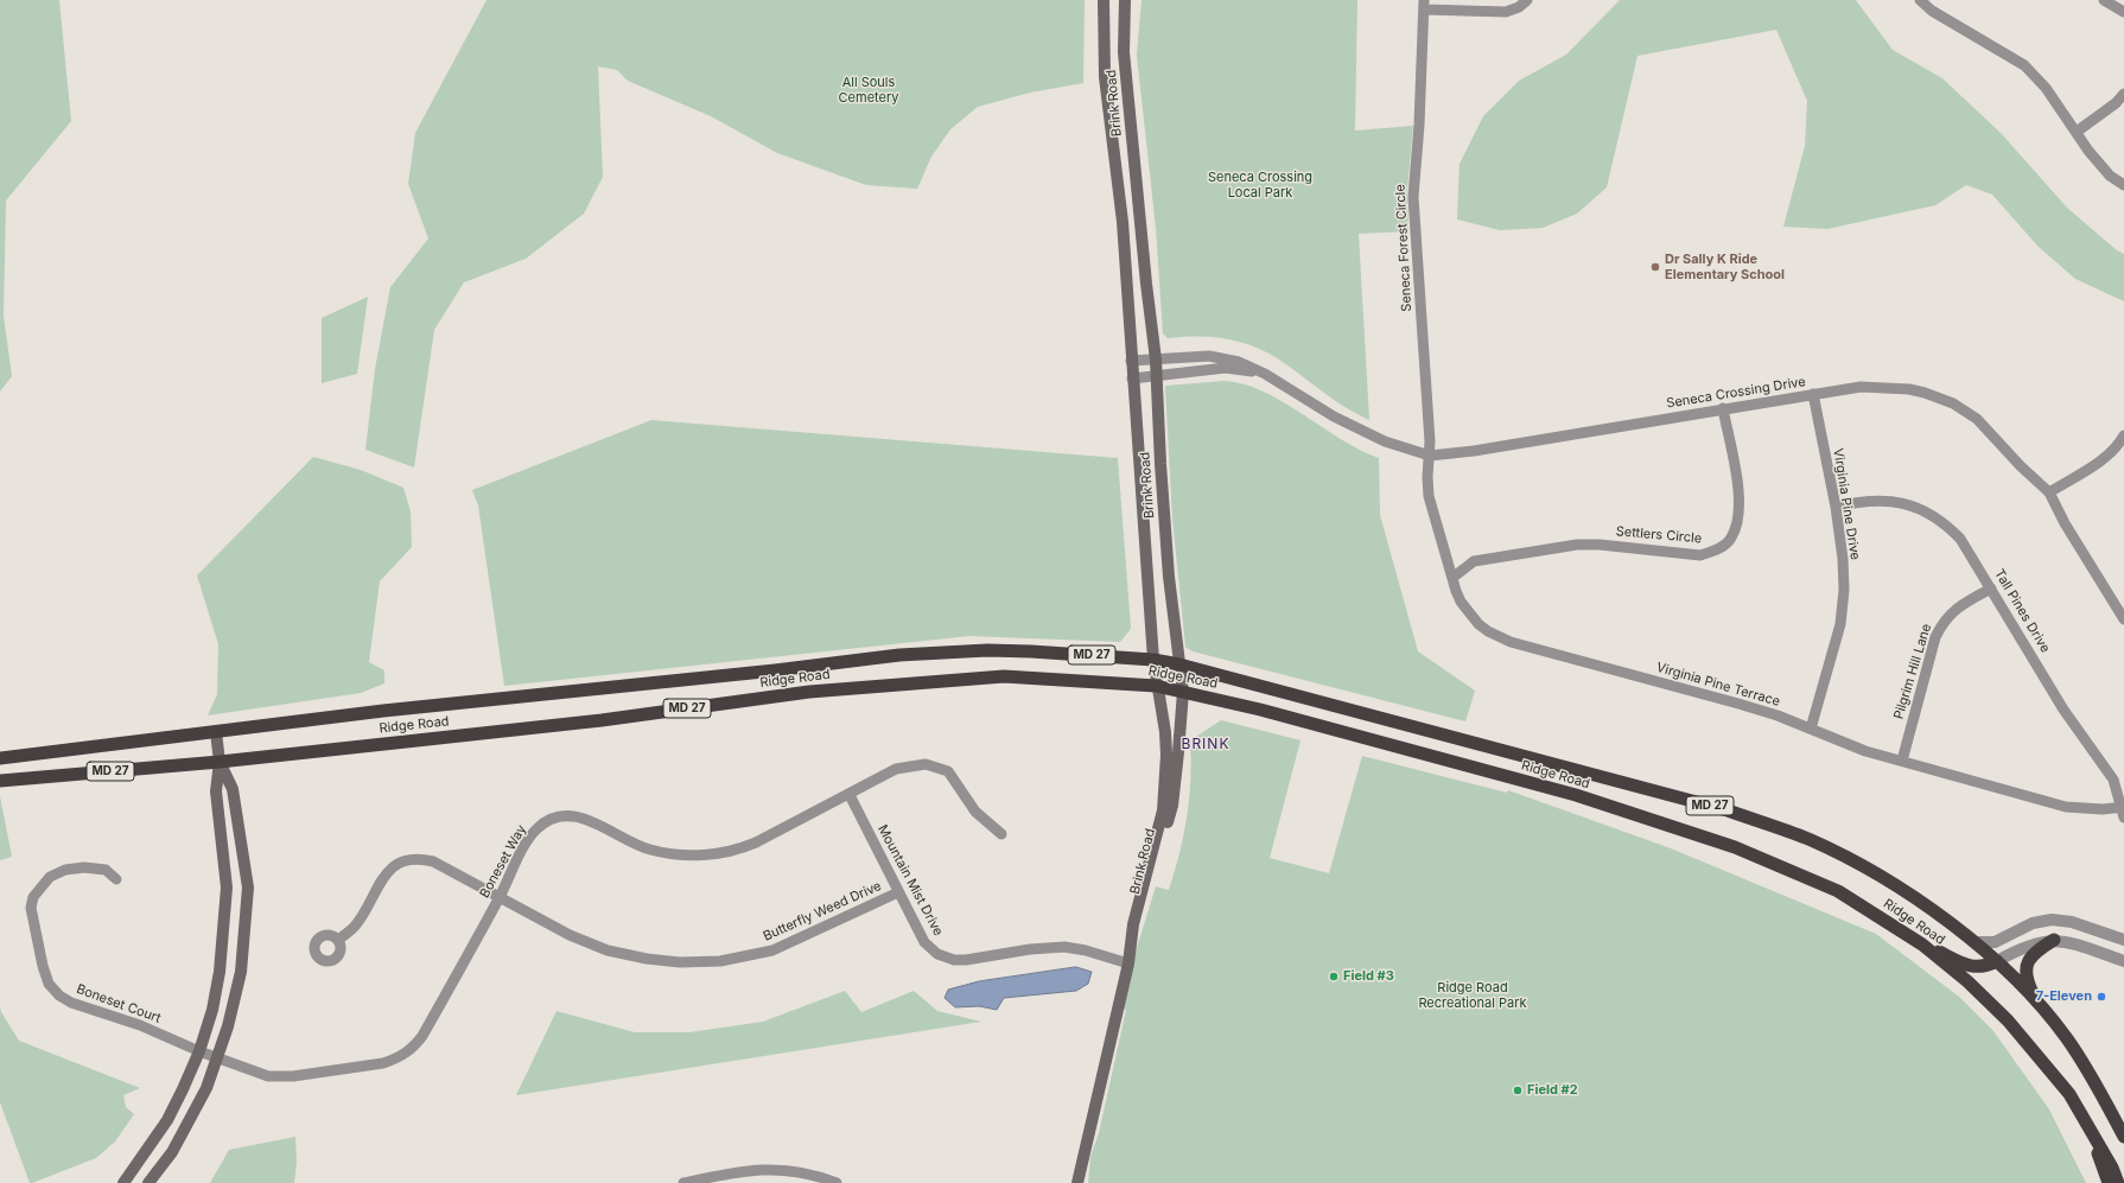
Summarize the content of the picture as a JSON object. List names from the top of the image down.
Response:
{
  "streets": {
    "highway": ["MD 27", "Ridge Road"],
    "main road": ["Brink Road"],
    "street": [
      "Seneca Forest Circle",
      "Seneca Crossing Drive",
      "Virginia Pine Drive",
      "Settlers Circle",
      "Tall Pines Drive",
      "Pilgrim Hill Lane",
      "Virginia Pine Terrace",
      "Boneset Way",
      "Mountain Mist Drive",
      "Butterfly Weed Drive",
      "Boneset Court"
    ]
  },
  "crossings": [
    ["Brink Road", "Seneca Crossing Drive"],
    ["Brink Road", "Ridge Road"],
    ["Brink Road", "Mountain Mist Drive"],
    ["Seneca Forest Circle", "Seneca Crossing Drive"],
    ["Seneca Forest Circle", "Virginia Pine Terrace"],
    ["Seneca Crossing Drive", "Virginia Pine Drive"],
    ["Seneca Crossing Drive", "Settlers Circle"],
    ["Seneca Crossing Drive", "Virginia Pine Terrace"],
    ["Virginia Pine Drive", "Tall Pines Drive"],
    ["Virginia Pine Drive", "Virginia Pine Terrace"],
    ["Settlers Circle", "Virginia Pine Terrace"],
    ["Tall Pines Drive", "Pilgrim Hill Lane"],
    ["Tall Pines Drive", "Virginia Pine Terrace"],
    ["Pilgrim Hill Lane", "Virginia Pine Terrace"],
    ["Boneset Way", "Mountain Mist Drive"],
    ["Boneset Way", "Butterfly Weed Drive"],
    ["Boneset Way", "Boneset Court"],
    ["Mountain Mist Drive", "Butterfly Weed Drive"]
  ],
  "districts": ["BRINK"],
  "parks": ["All Souls Cemetery", "Seneca Crossing Local Park", "Ridge Road Recreational Park"],
  "places": [
    "Dr Sally K Ride Elementary School",
    "Field #3",
    "7-Eleven",
    "Field #2"
  ]
}
